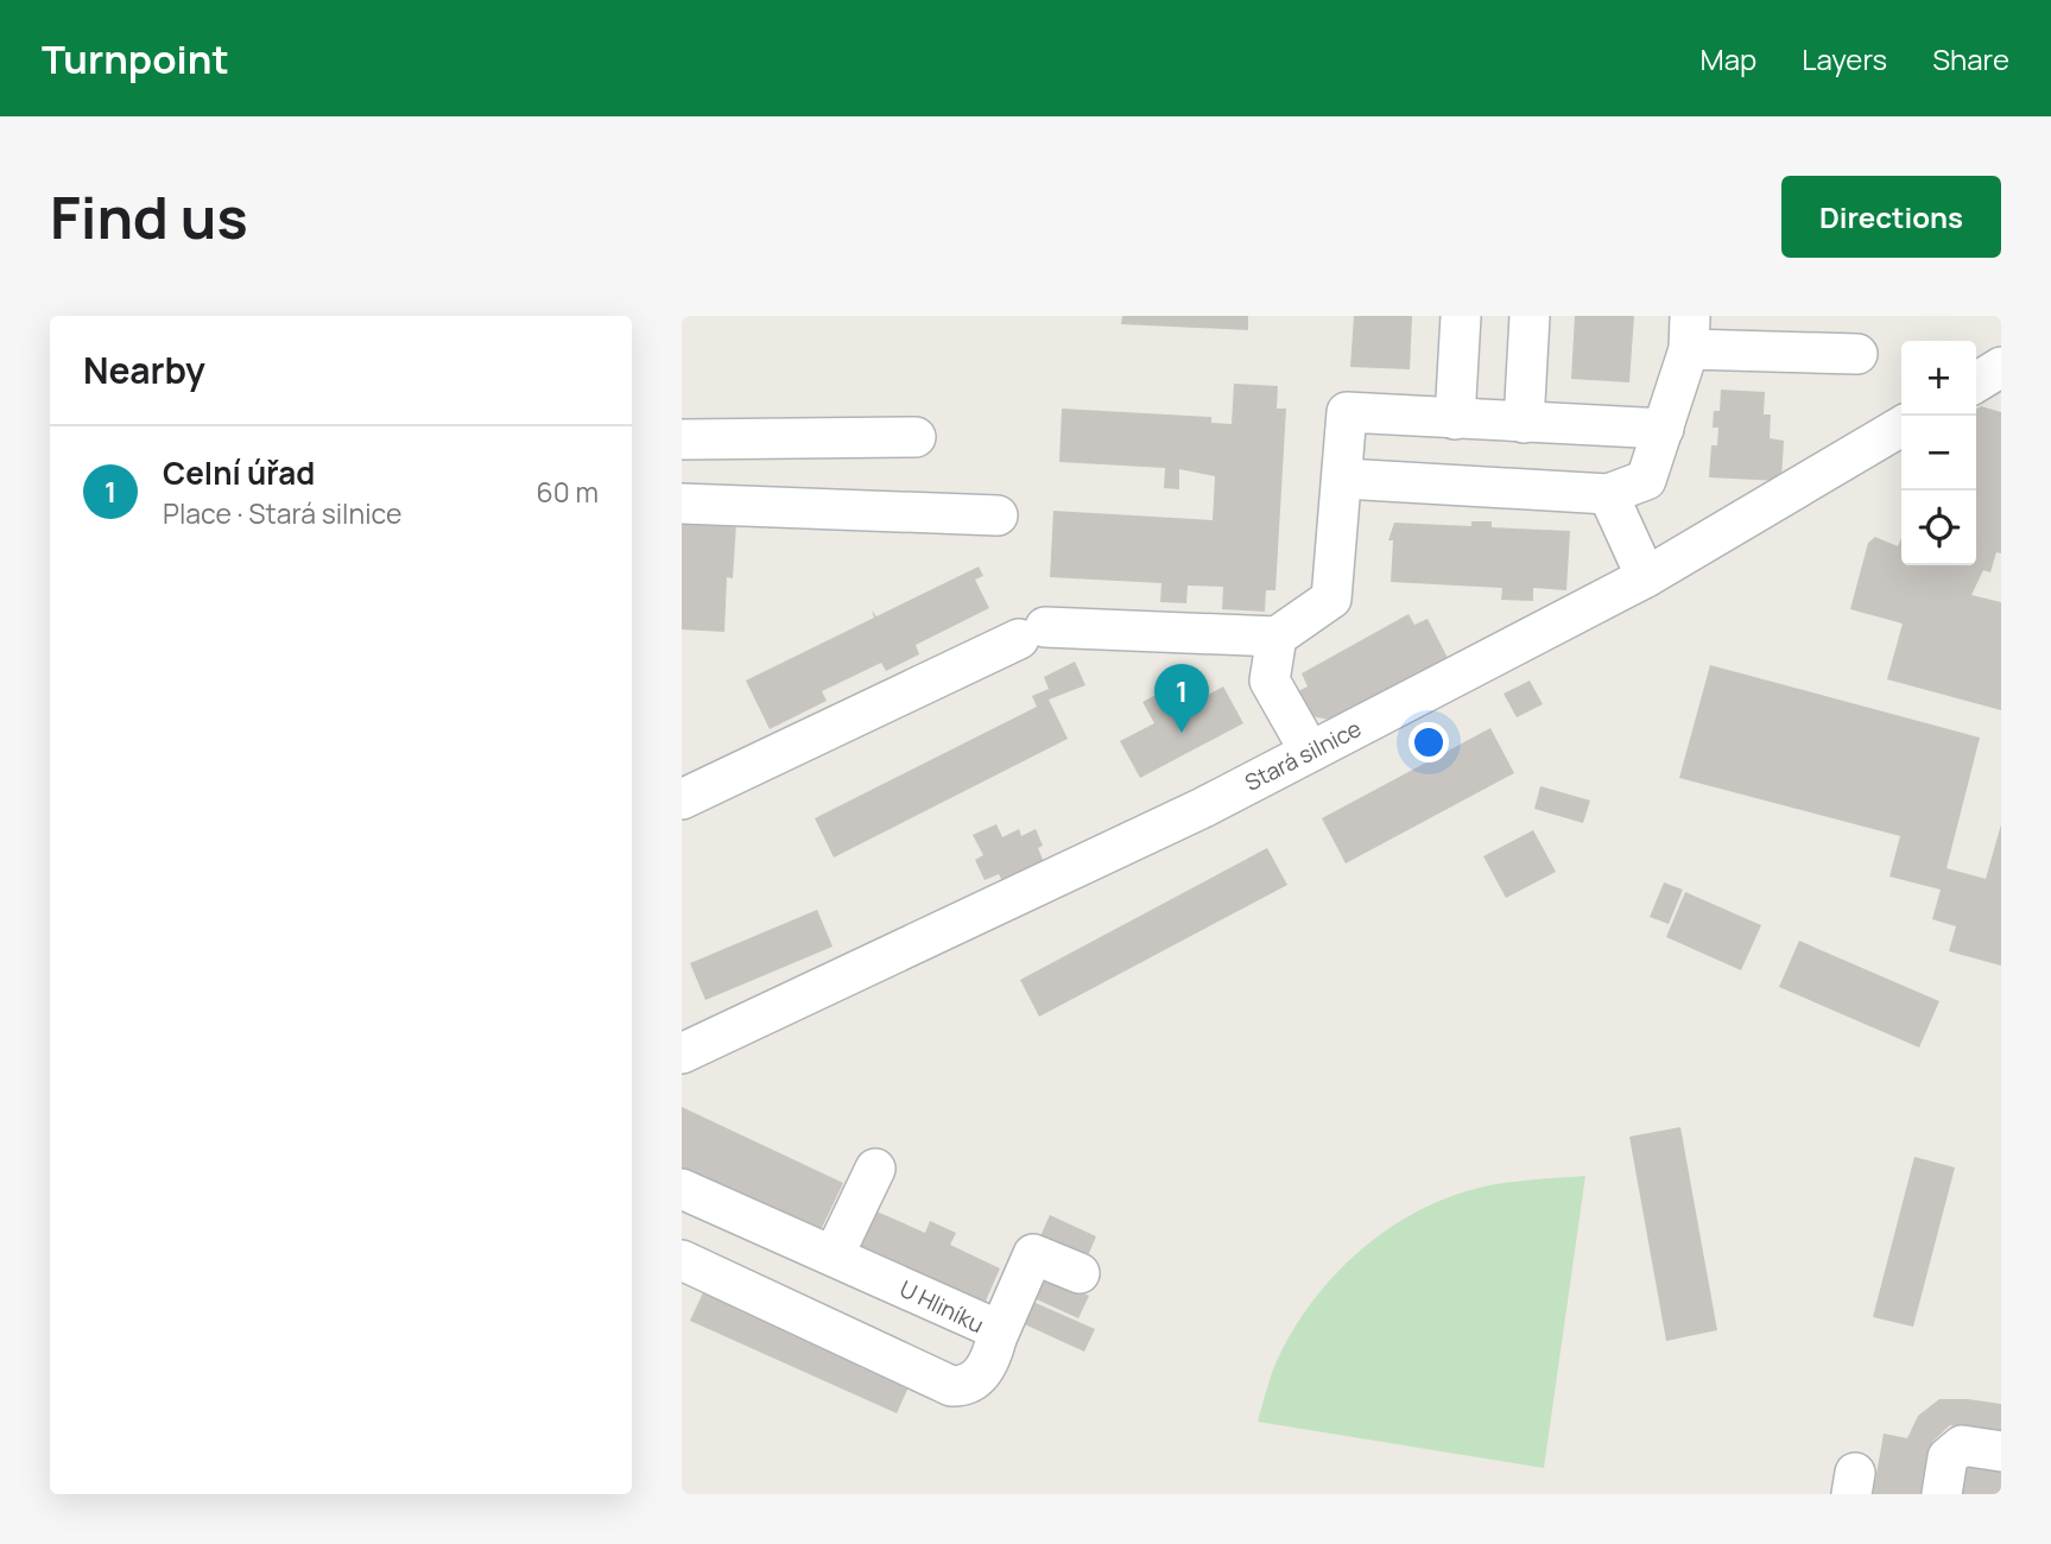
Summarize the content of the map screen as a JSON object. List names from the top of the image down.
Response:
{
  "streets": {
    "street": ["Stará silnice", "U Hliníku"]
  },
  "page": {
    "header": "Turnpoint",
    "nav": ["Map", "Layers", "Share"],
    "buttons": "Directions",
    "title": "Find us",
    "heading": "Nearby",
    "map_buttons": ["+", "−"],
    "list": [
      {
        "mark": "1",
        "name": "Celní úřad",
        "note": "Place · Stará silnice",
        "value": "60 m"
      }
    ],
    "pins": "1"
  }
}
